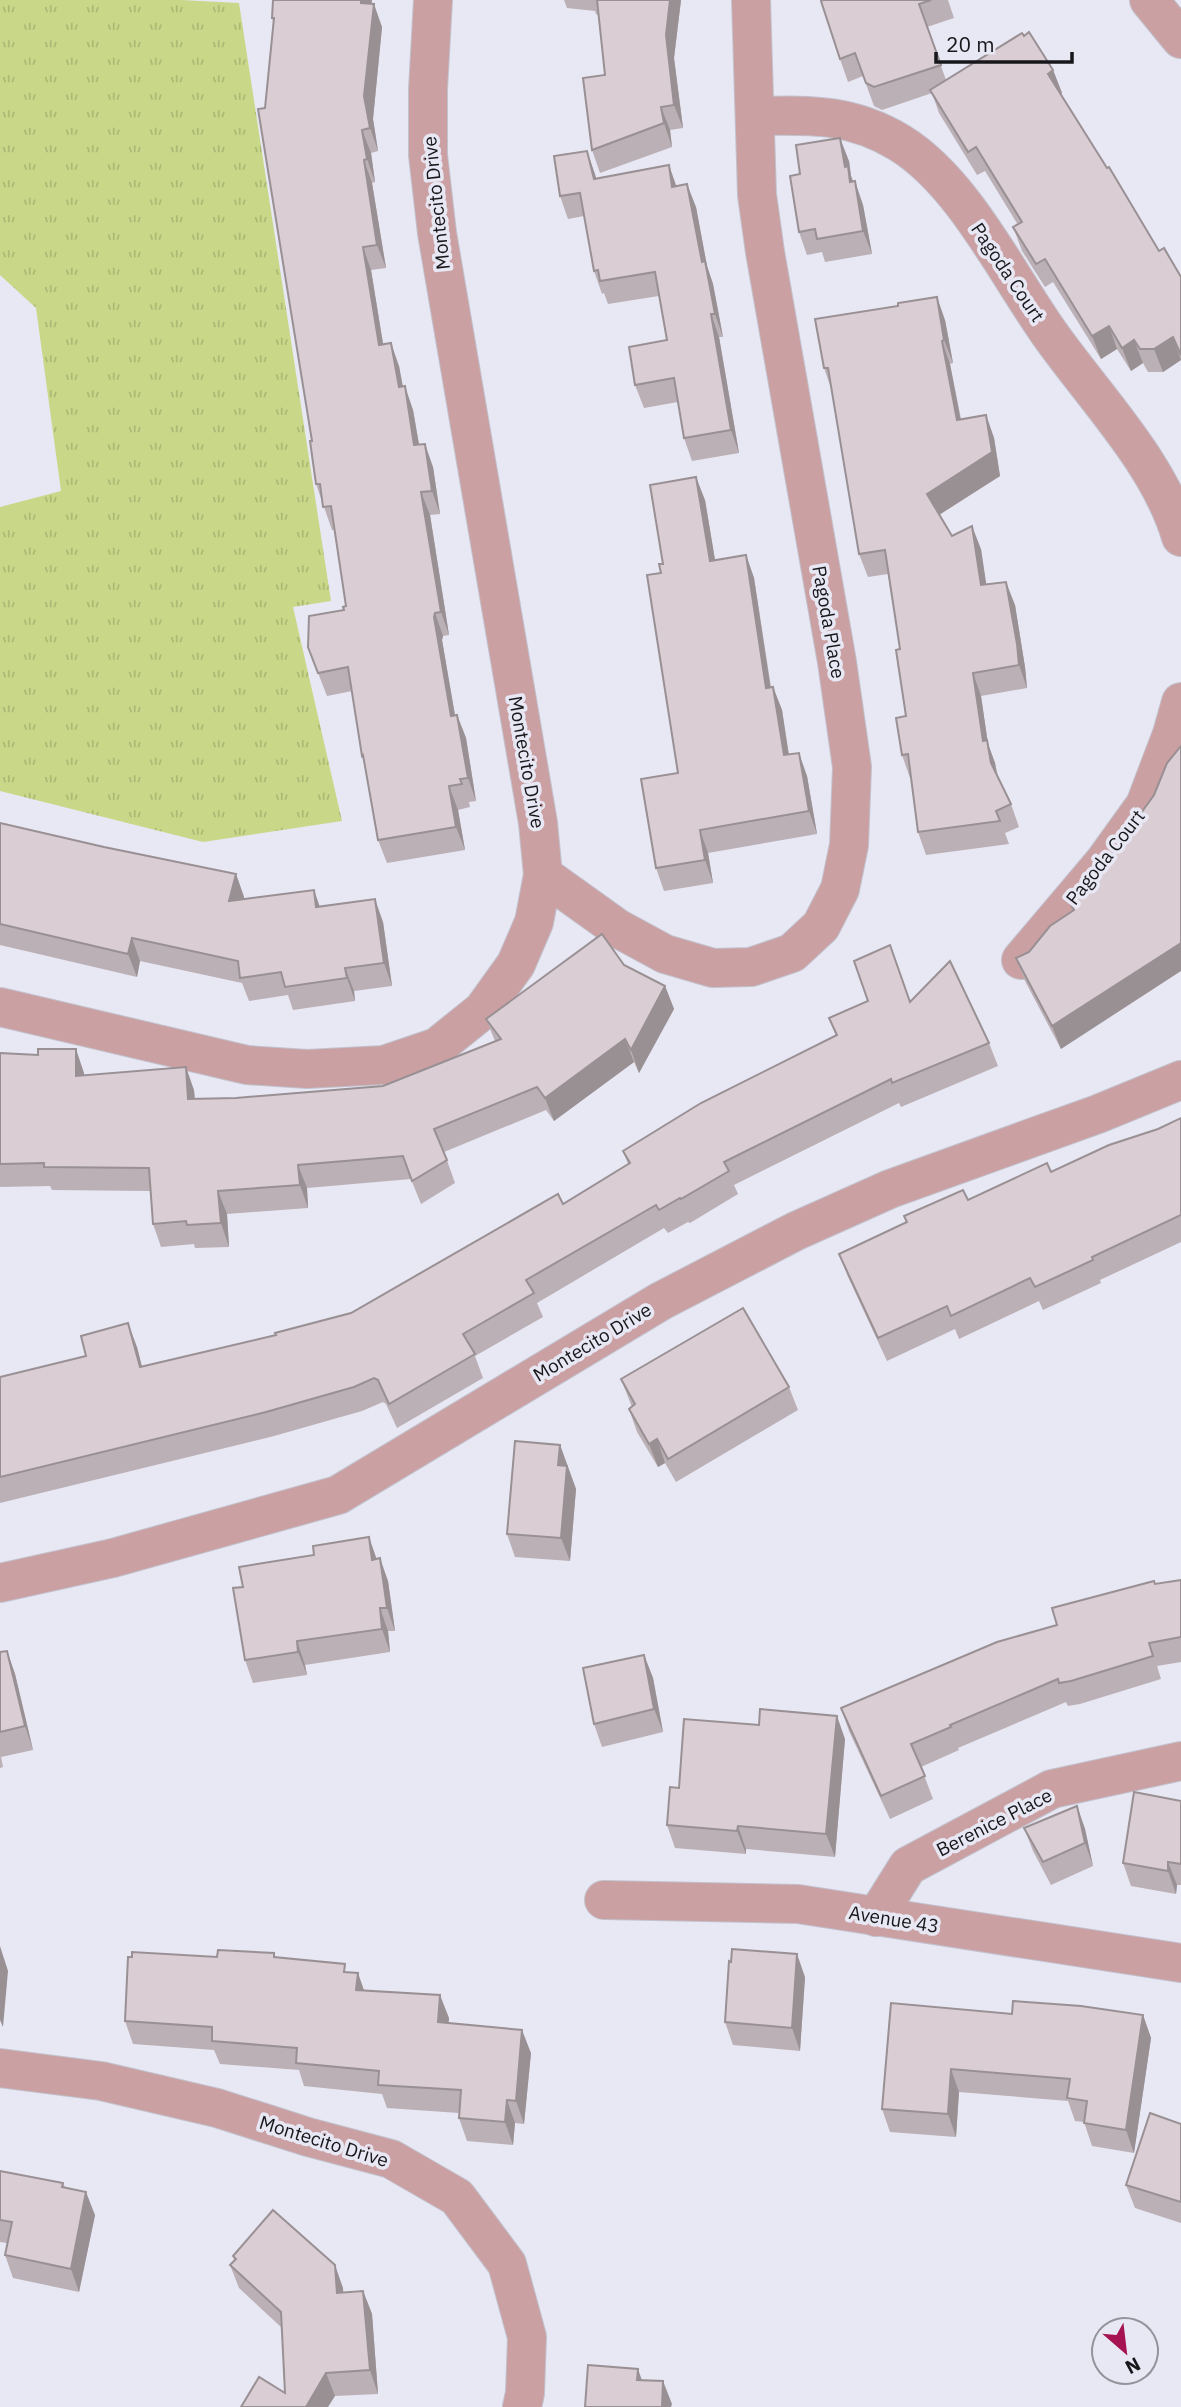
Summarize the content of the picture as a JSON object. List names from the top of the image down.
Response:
{
  "streets": {
    "street": [
      "Montecito Drive",
      "Pagoda Court",
      "Pagoda Place",
      "Berenice Place",
      "Avenue 43"
    ]
  },
  "crossings": [
    ["Montecito Drive", "Pagoda Place"],
    ["Pagoda Court", "Pagoda Place"],
    ["Berenice Place", "Avenue 43"]
  ],
  "scale_bar": "20 m",
  "north": "bottom right"
}
